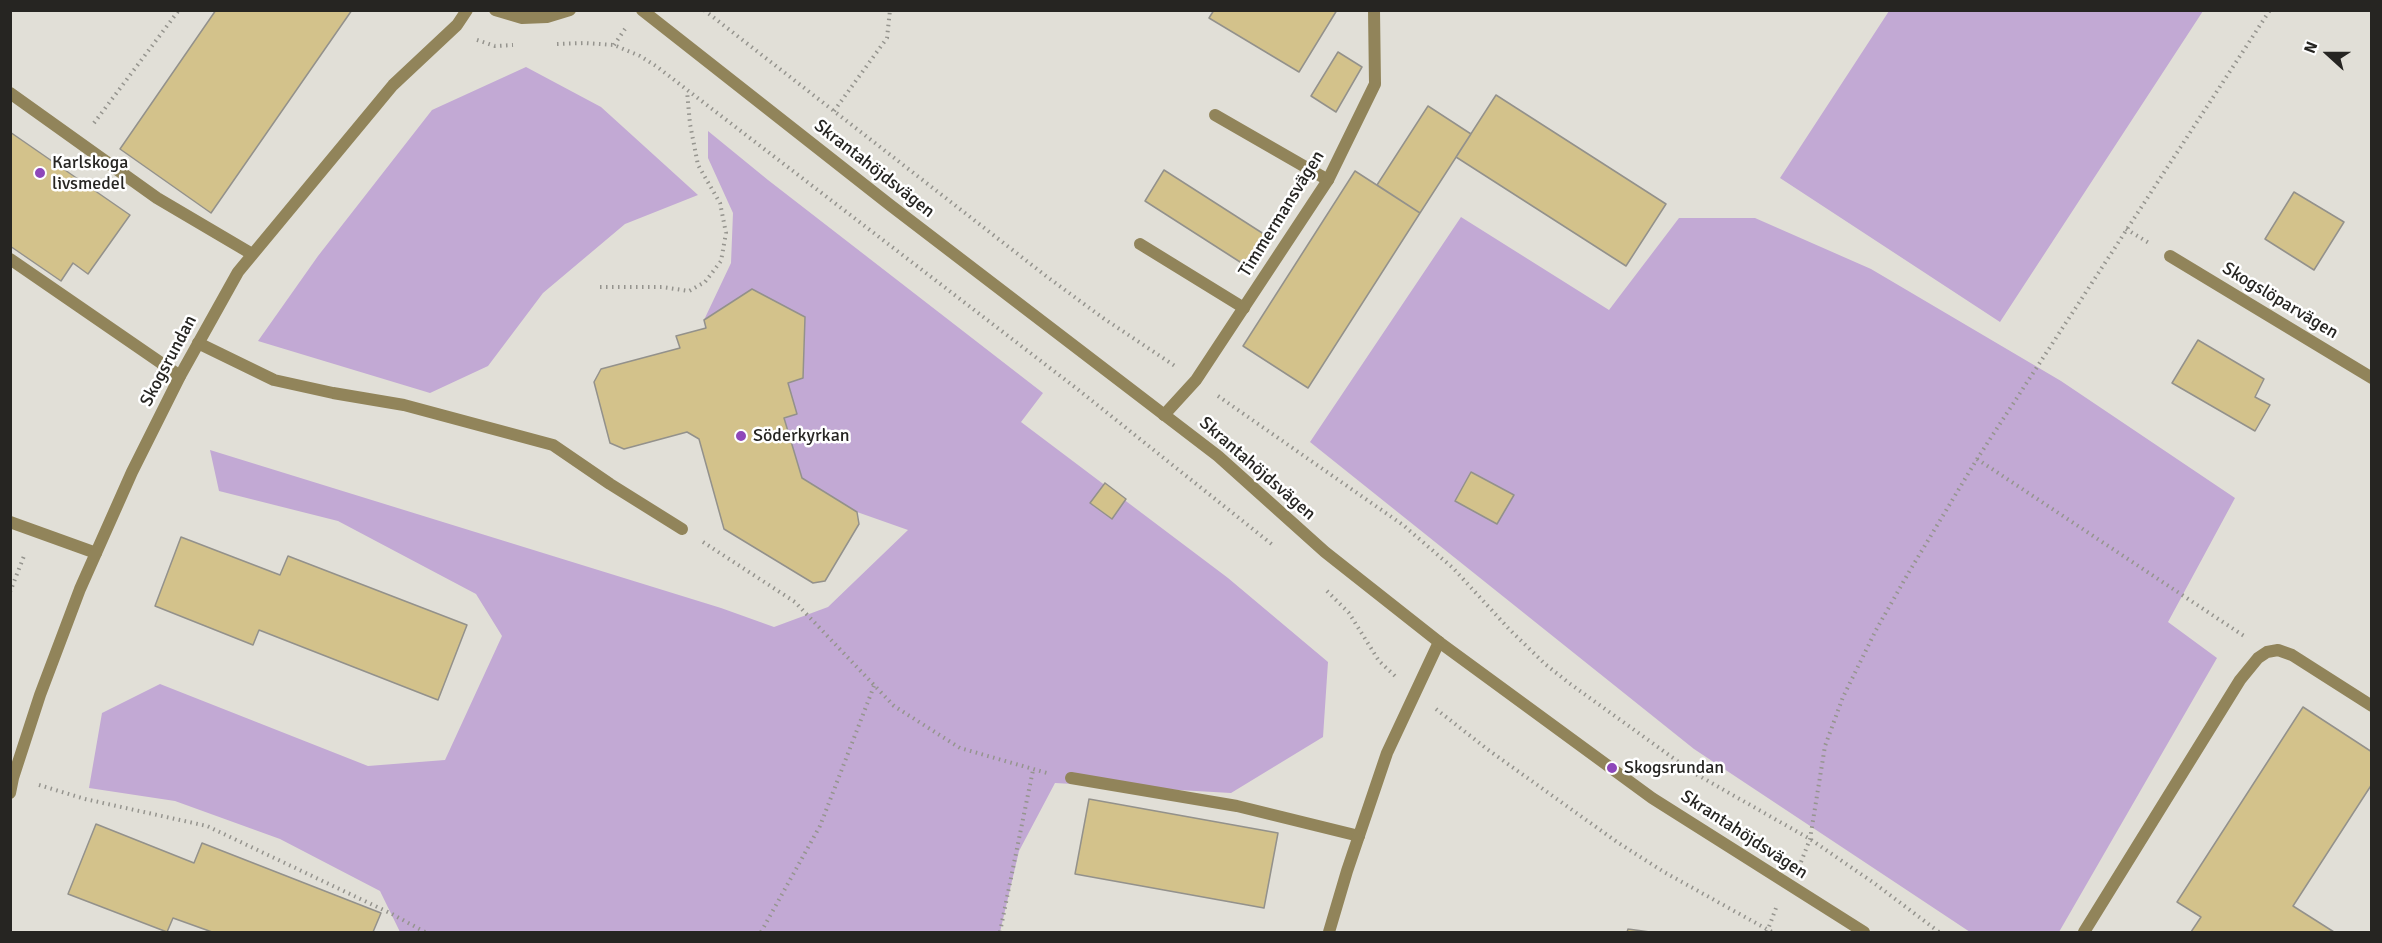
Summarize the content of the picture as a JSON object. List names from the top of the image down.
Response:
{
  "streets": {
    "street": [
      "Skrantahöjdsvägen",
      "Timmermansvägen",
      "Skogslöparvägen",
      "Skogsrundan"
    ]
  },
  "crossings": [
    ["Skrantahöjdsvägen", "Timmermansvägen"]
  ],
  "places": ["Karlskoga livsmedel", "Söderkyrkan", "Skogsrundan"],
  "north": "left"
}
